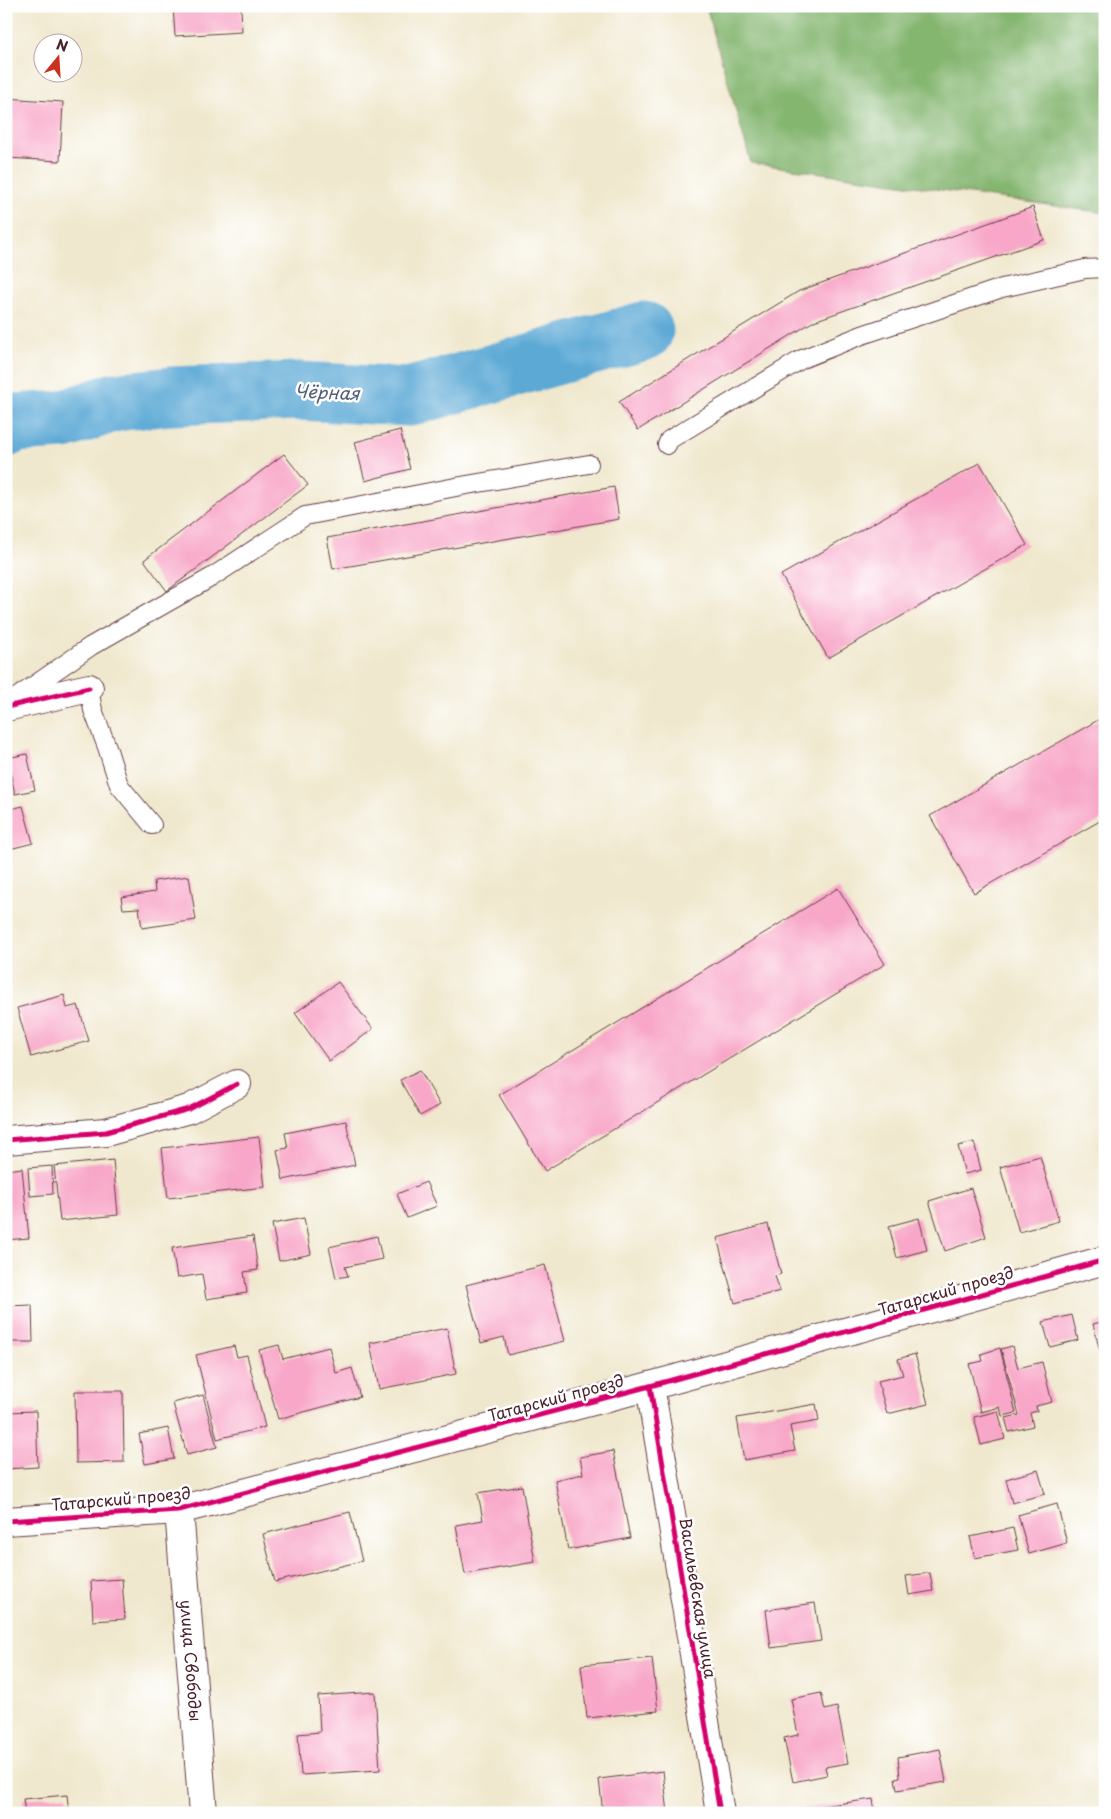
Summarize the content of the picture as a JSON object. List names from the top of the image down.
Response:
{
  "streets": {
    "street": ["Татарский проезд", "Васильевская улица", "улица Свободы"]
  },
  "crossings": [
    ["Татарский проезд", "Васильевская улица"],
    ["Татарский проезд", "улица Свободы"]
  ],
  "water": ["Чёрная"],
  "north": "top"
}
